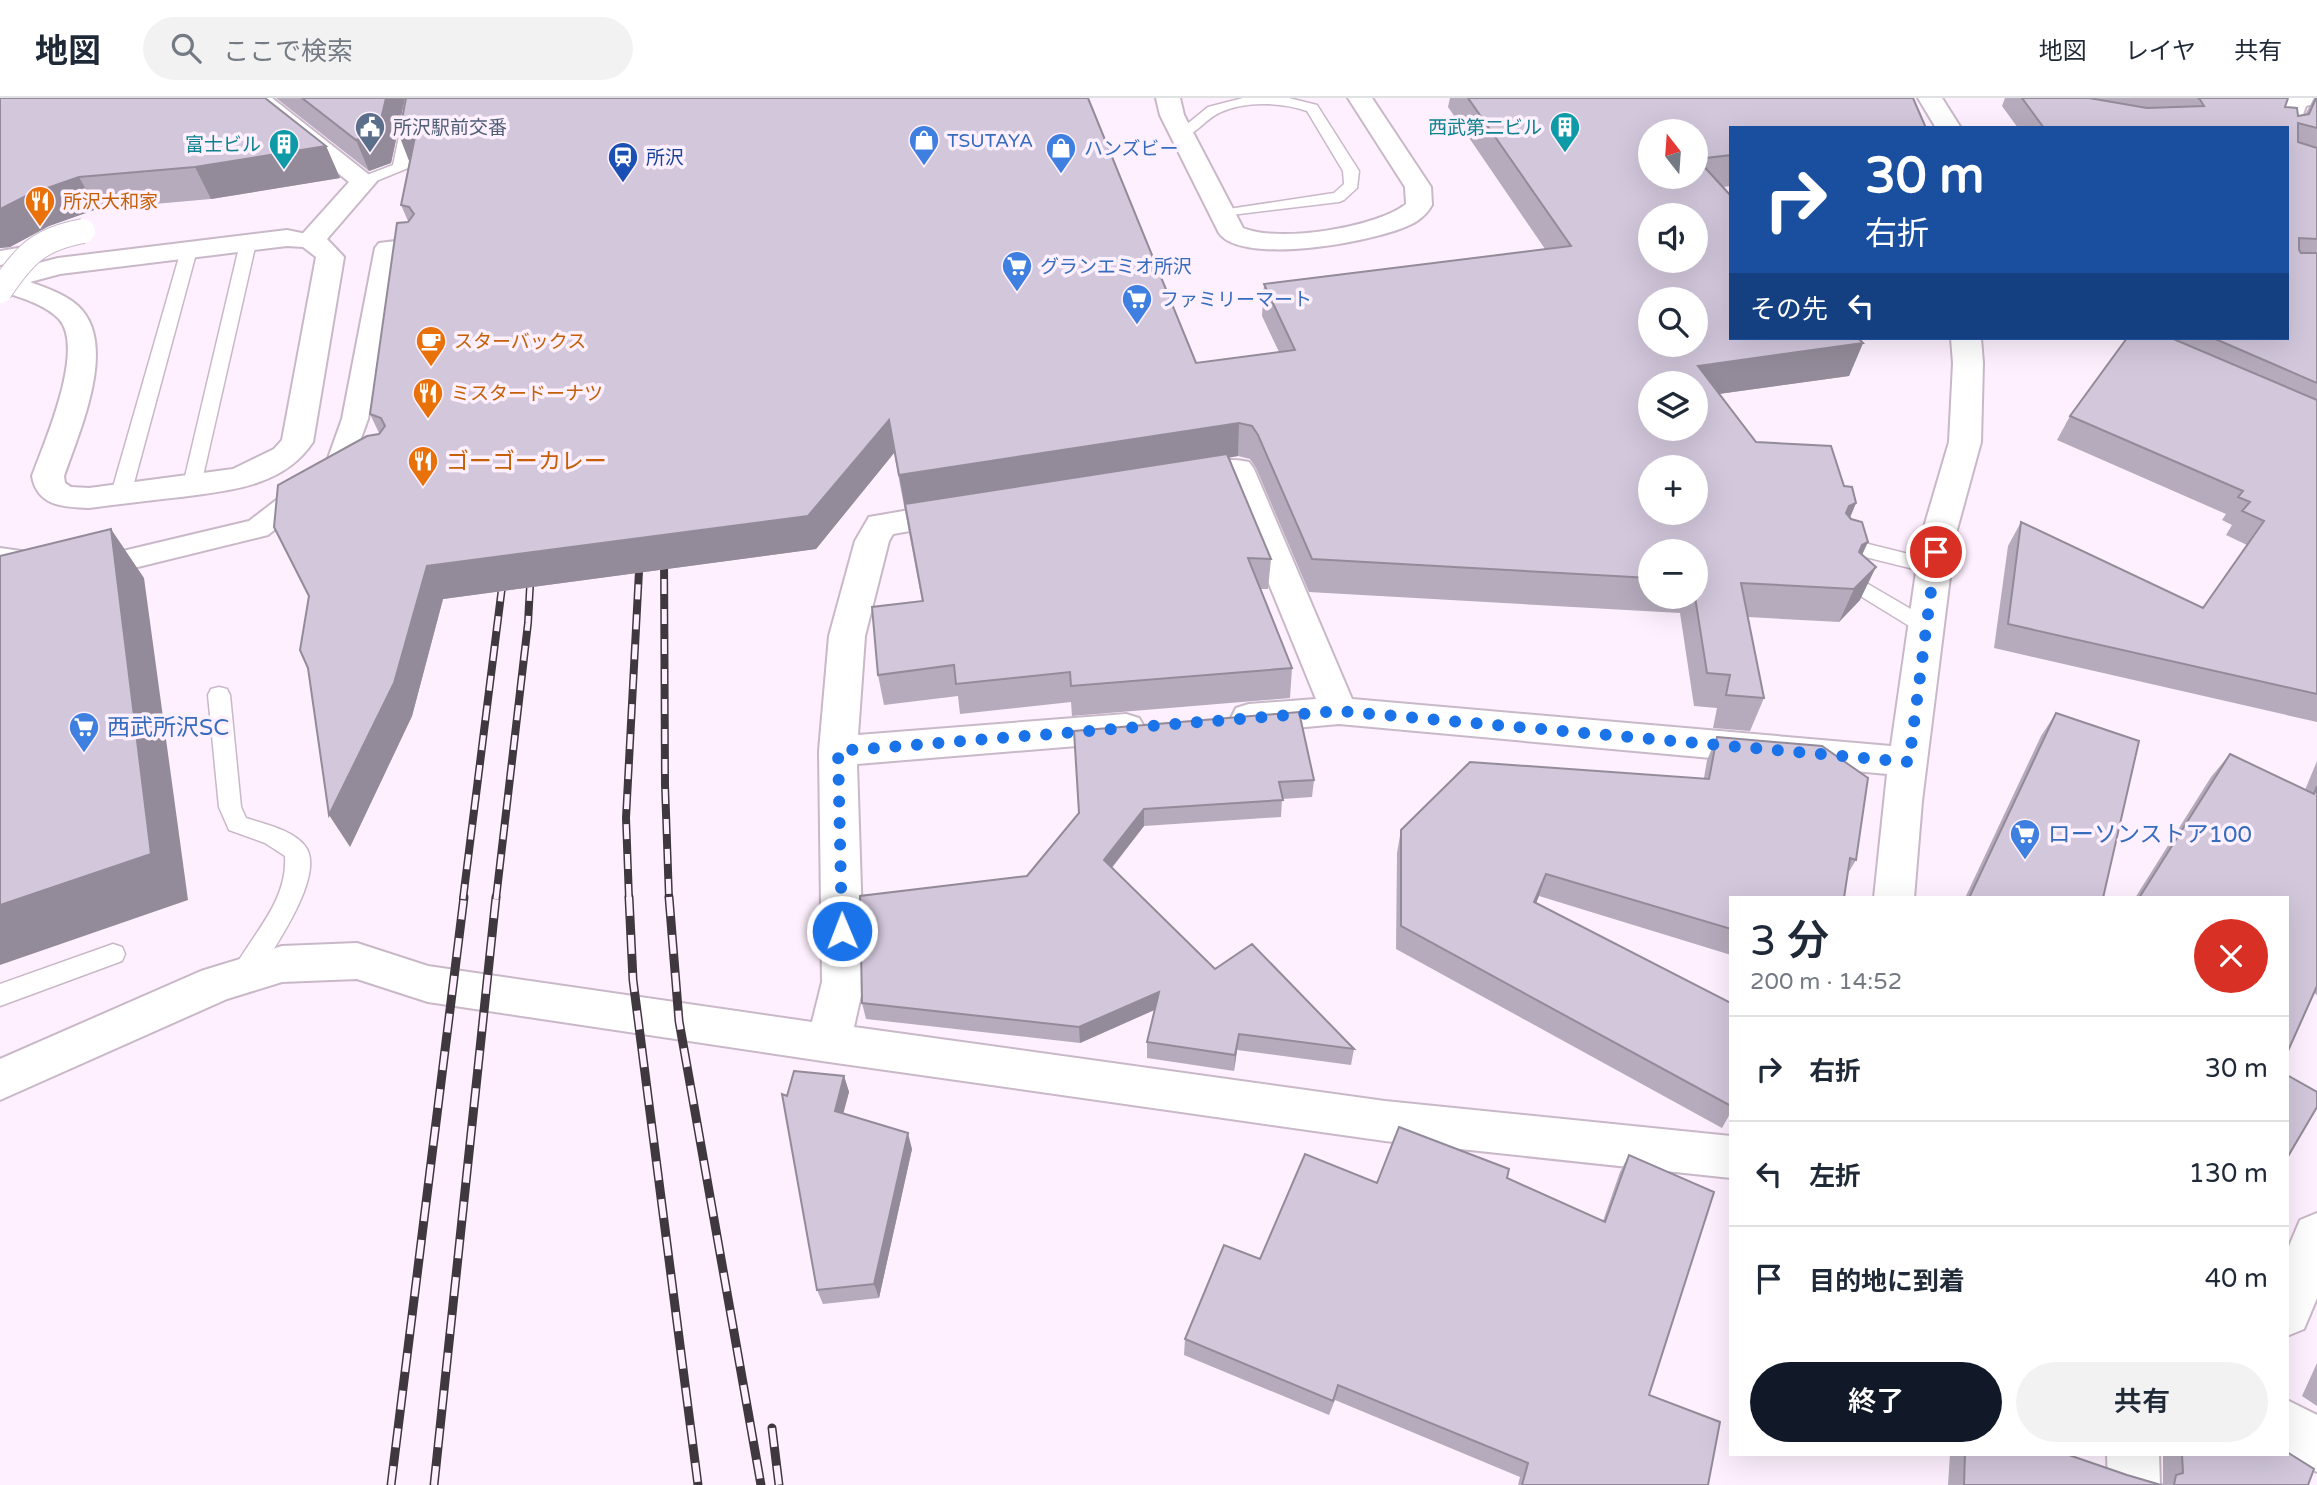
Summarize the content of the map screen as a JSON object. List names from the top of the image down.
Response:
{
  "places": {
    "public building": ["所沢駅前交番"],
    "building": ["西武第二ビル", "富士ビル"],
    "shop": ["TSUTAYA", "ハンズビー"],
    "station": ["所沢"],
    "restaurant": ["所沢大和家", "ミスタードーナツ", "ゴーゴーカレー"],
    "supermarket": [
      "グランエミオ所沢",
      "ファミリーマート",
      "西武所沢SC",
      "ローソンストア100"
    ],
    "cafe": ["スターバックス"]
  },
  "north": "top",
  "page": {
    "header": "地図",
    "search": "ここで検索",
    "nav": ["地図", "レイヤ", "共有"],
    "map_buttons": ["+", "−"],
    "turn": ["30 m", "右折"],
    "then": "その先",
    "heading": ["3 分", "200 m · 14:52"],
    "list": [
      {
        "name": "右折",
        "value": "30 m"
      },
      {
        "name": "左折",
        "value": "130 m"
      },
      {
        "name": "目的地に到着",
        "value": "40 m"
      }
    ],
    "buttons": ["終了", "共有"]
  }
}
